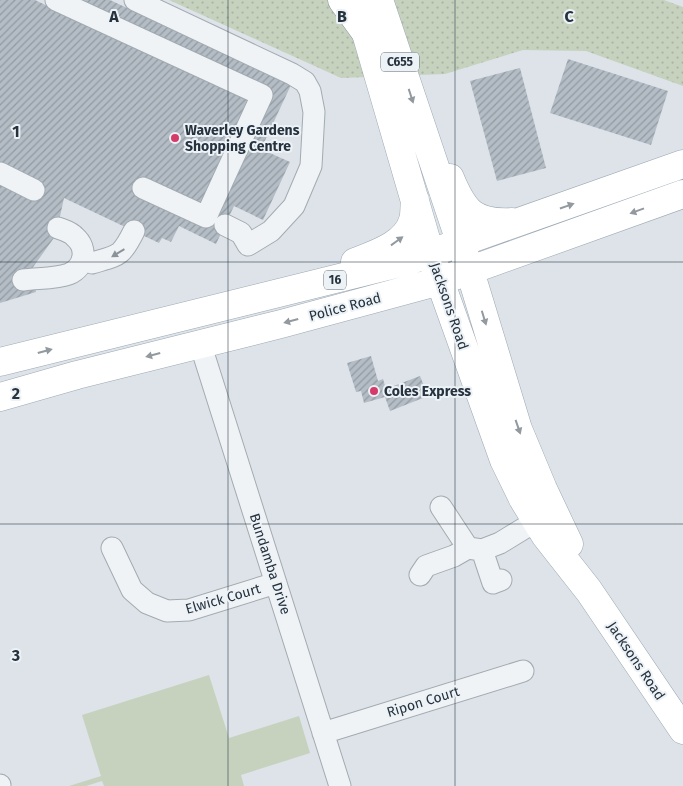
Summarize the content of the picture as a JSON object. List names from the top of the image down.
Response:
{
  "streets": {
    "main road": [
      "C655",
      "16",
      "Jacksons Road",
      "Police Road"
    ],
    "street": ["Bundamba Drive", "Elwick Court", "Ripon Court"]
  },
  "crossings": [
    ["Jacksons Road", "Police Road"],
    ["Police Road", "Bundamba Drive"],
    ["Bundamba Drive", "Elwick Court"],
    ["Bundamba Drive", "Ripon Court"]
  ],
  "places": ["Waverley Gardens Shopping Centre", "Coles Express"],
  "grid": {
    "columns": ["A", "B", "C"],
    "rows": ["1", "2", "3"]
  }
}
